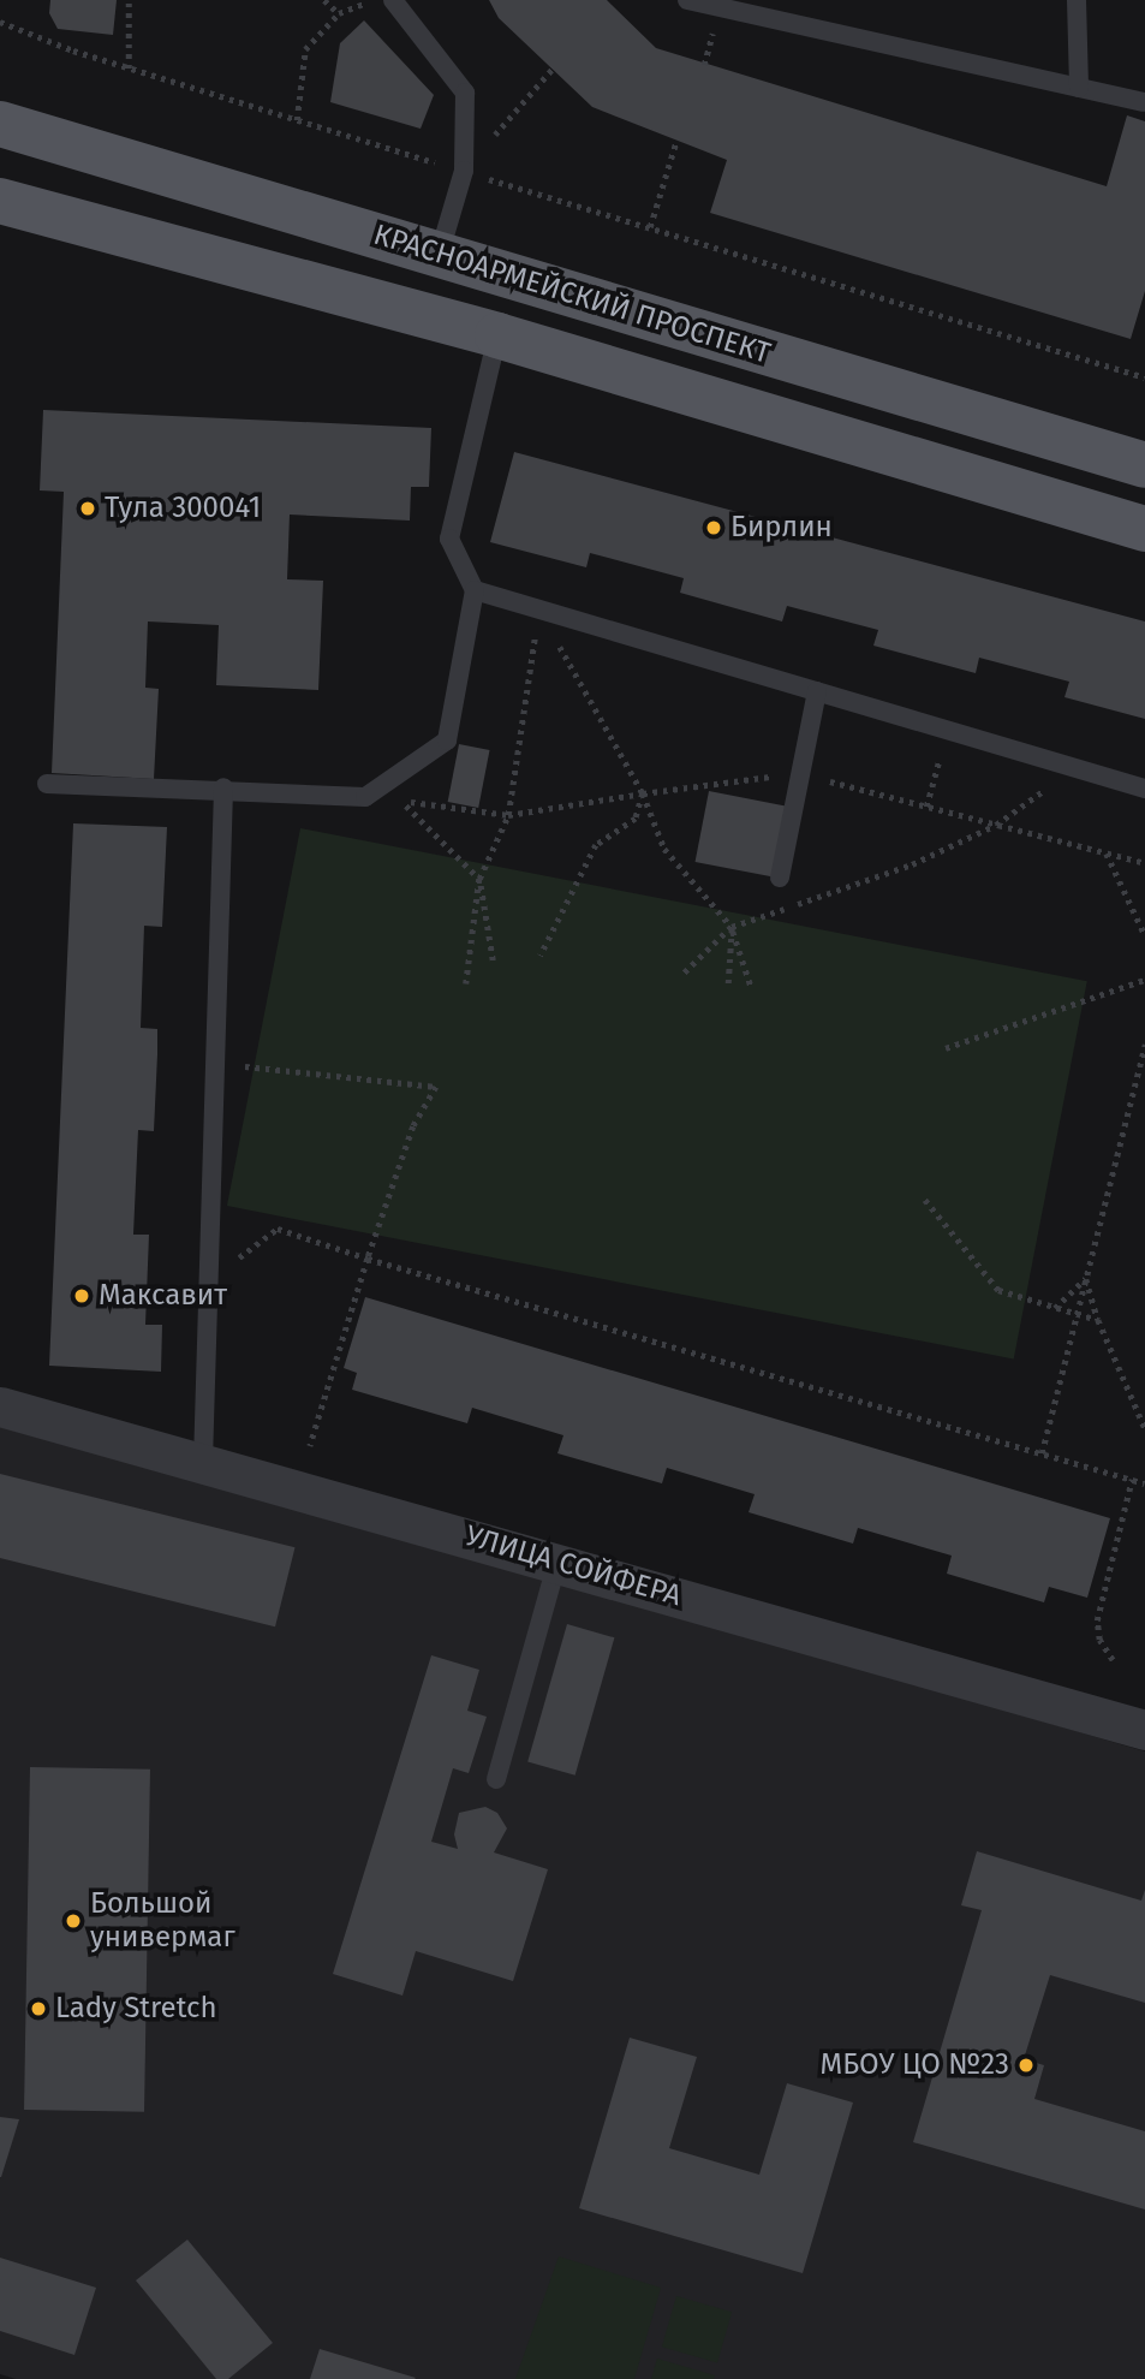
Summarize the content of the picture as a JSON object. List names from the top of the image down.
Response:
{
  "streets": {
    "main road": ["КРАСНОАРМЕЙСКИЙ ПРОСПЕКТ"],
    "street": ["УЛИЦА СОЙФЕРА"]
  },
  "places": [
    "Тула 300041",
    "Бирлин",
    "Максавит",
    "Большой универмаг",
    "Lady Stretch",
    "МБОУ ЦО №23"
  ]
}
